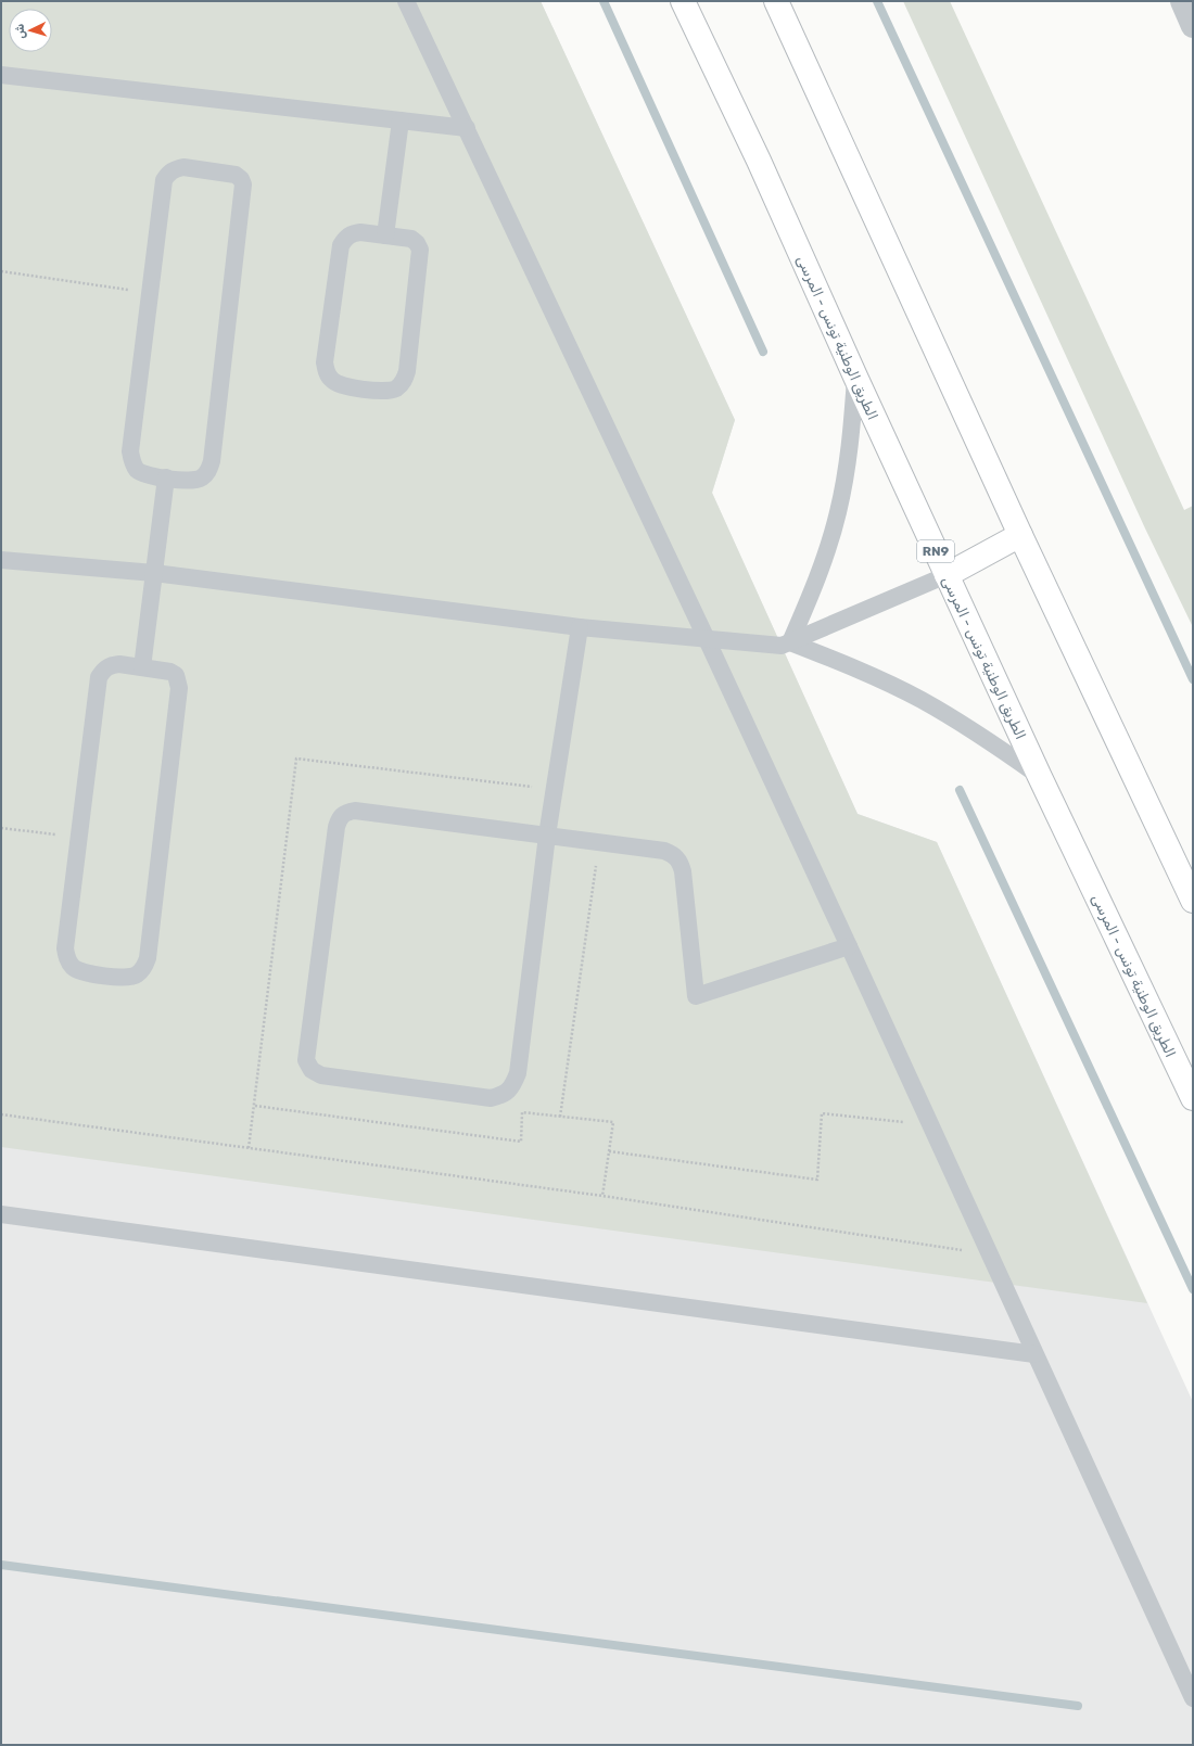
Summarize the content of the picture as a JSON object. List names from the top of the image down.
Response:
{
  "streets": {
    "highway": ["الطريق الوطنية تونس - المرسى", "RN9"]
  },
  "north": "left"
}
